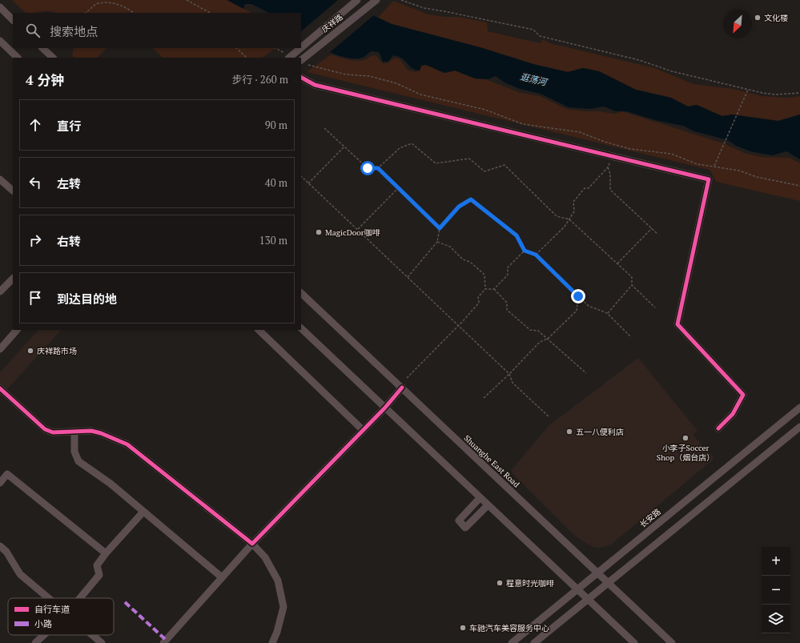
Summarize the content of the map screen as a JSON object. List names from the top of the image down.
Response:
{
  "streets": {
    "street": ["庆祥路", "Shuanghe East Road", "长安路"]
  },
  "crossings": [
    ["Shuanghe East Road", "长安路"]
  ],
  "water": ["逛荡河"],
  "places": [
    "文化楼",
    "MagicDoor咖啡",
    "庆祥路市场",
    "五一八便利店",
    "小李子Soccer Shop（烟台店）",
    "程意时光咖啡",
    "车驰汽车美容服务中心"
  ],
  "legend": ["自行车道", "小路"],
  "north": "bottom left",
  "page": {
    "search": "搜索地点",
    "heading": ["4 分钟", "步行 · 260 m"],
    "list": [
      ["直行", "90 m"],
      ["左转", "40 m"],
      ["右转", "130 m"],
      "到达目的地"
    ],
    "map_buttons": ["+", "−"]
  }
}
